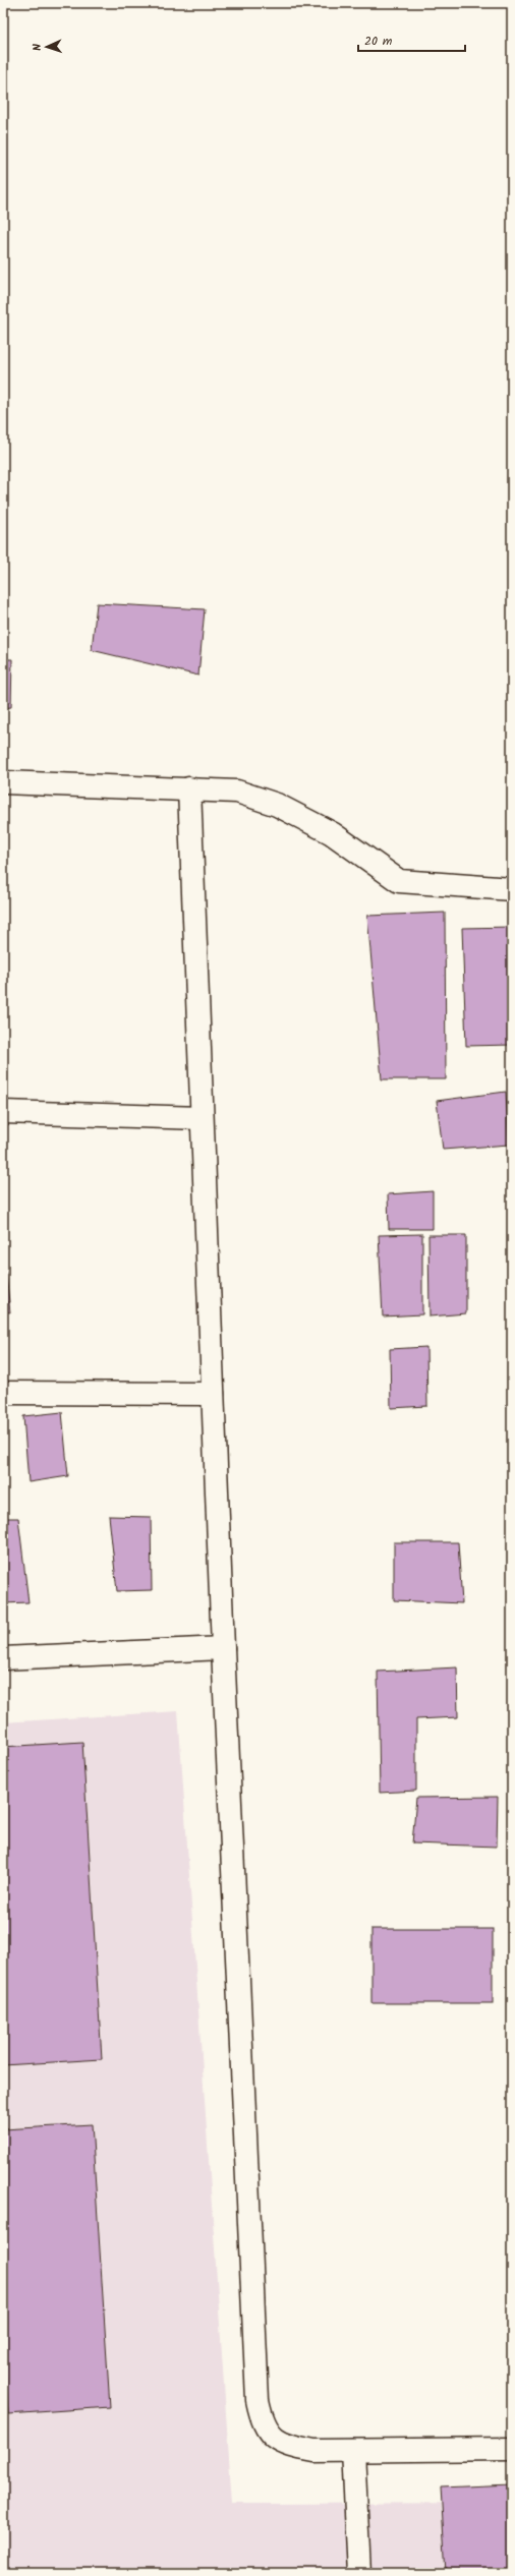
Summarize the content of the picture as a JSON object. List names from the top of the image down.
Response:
{
  "scale_bar": "20 m",
  "north": "left"
}
